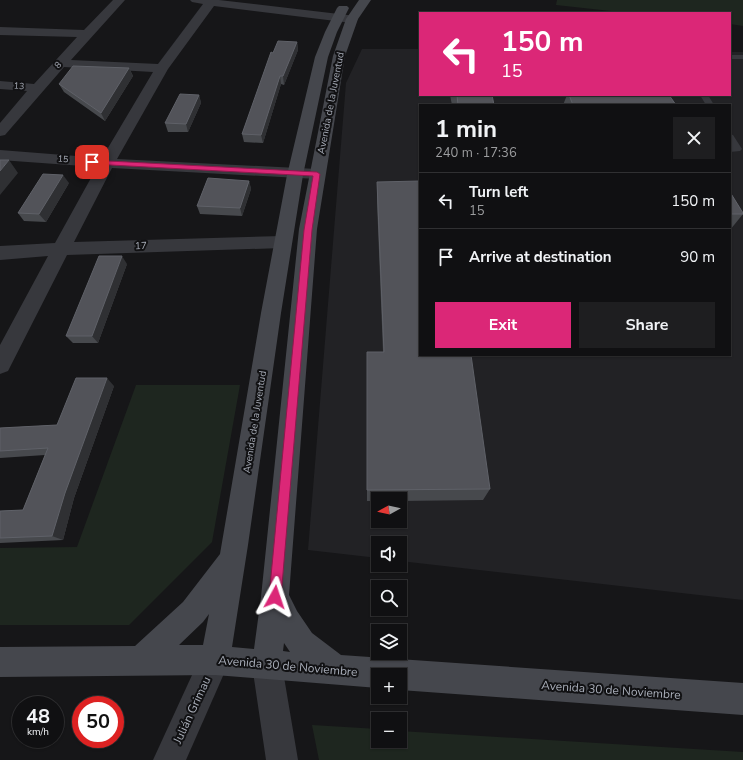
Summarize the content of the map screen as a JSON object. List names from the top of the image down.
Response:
{
  "streets": {
    "main road": ["Avenida de la Juventud", "Avenida 30 de Noviembre"],
    "street": [
      "8",
      "13",
      "15",
      "17",
      "Julián Grimau"
    ]
  },
  "crossings": [
    ["8", "13"],
    ["Avenida de la Juventud", "15"],
    ["Avenida de la Juventud", "17"],
    ["Avenida de la Juventud", "Avenida 30 de Noviembre"],
    ["Avenida de la Juventud", "Julián Grimau"],
    ["Avenida 30 de Noviembre", "Julián Grimau"]
  ],
  "north": "left",
  "page": {
    "turn": ["150 m", "15"],
    "heading": ["1 min", "240 m · 17:36"],
    "list": [
      {
        "name": "Turn left",
        "note": "15",
        "value": "150 m"
      },
      {
        "name": "Arrive at destination",
        "value": "90 m"
      }
    ],
    "buttons": ["Exit", "Share"],
    "map_buttons": ["+", "−"],
    "speed": "48 km/h",
    "limit": "50"
  }
}
